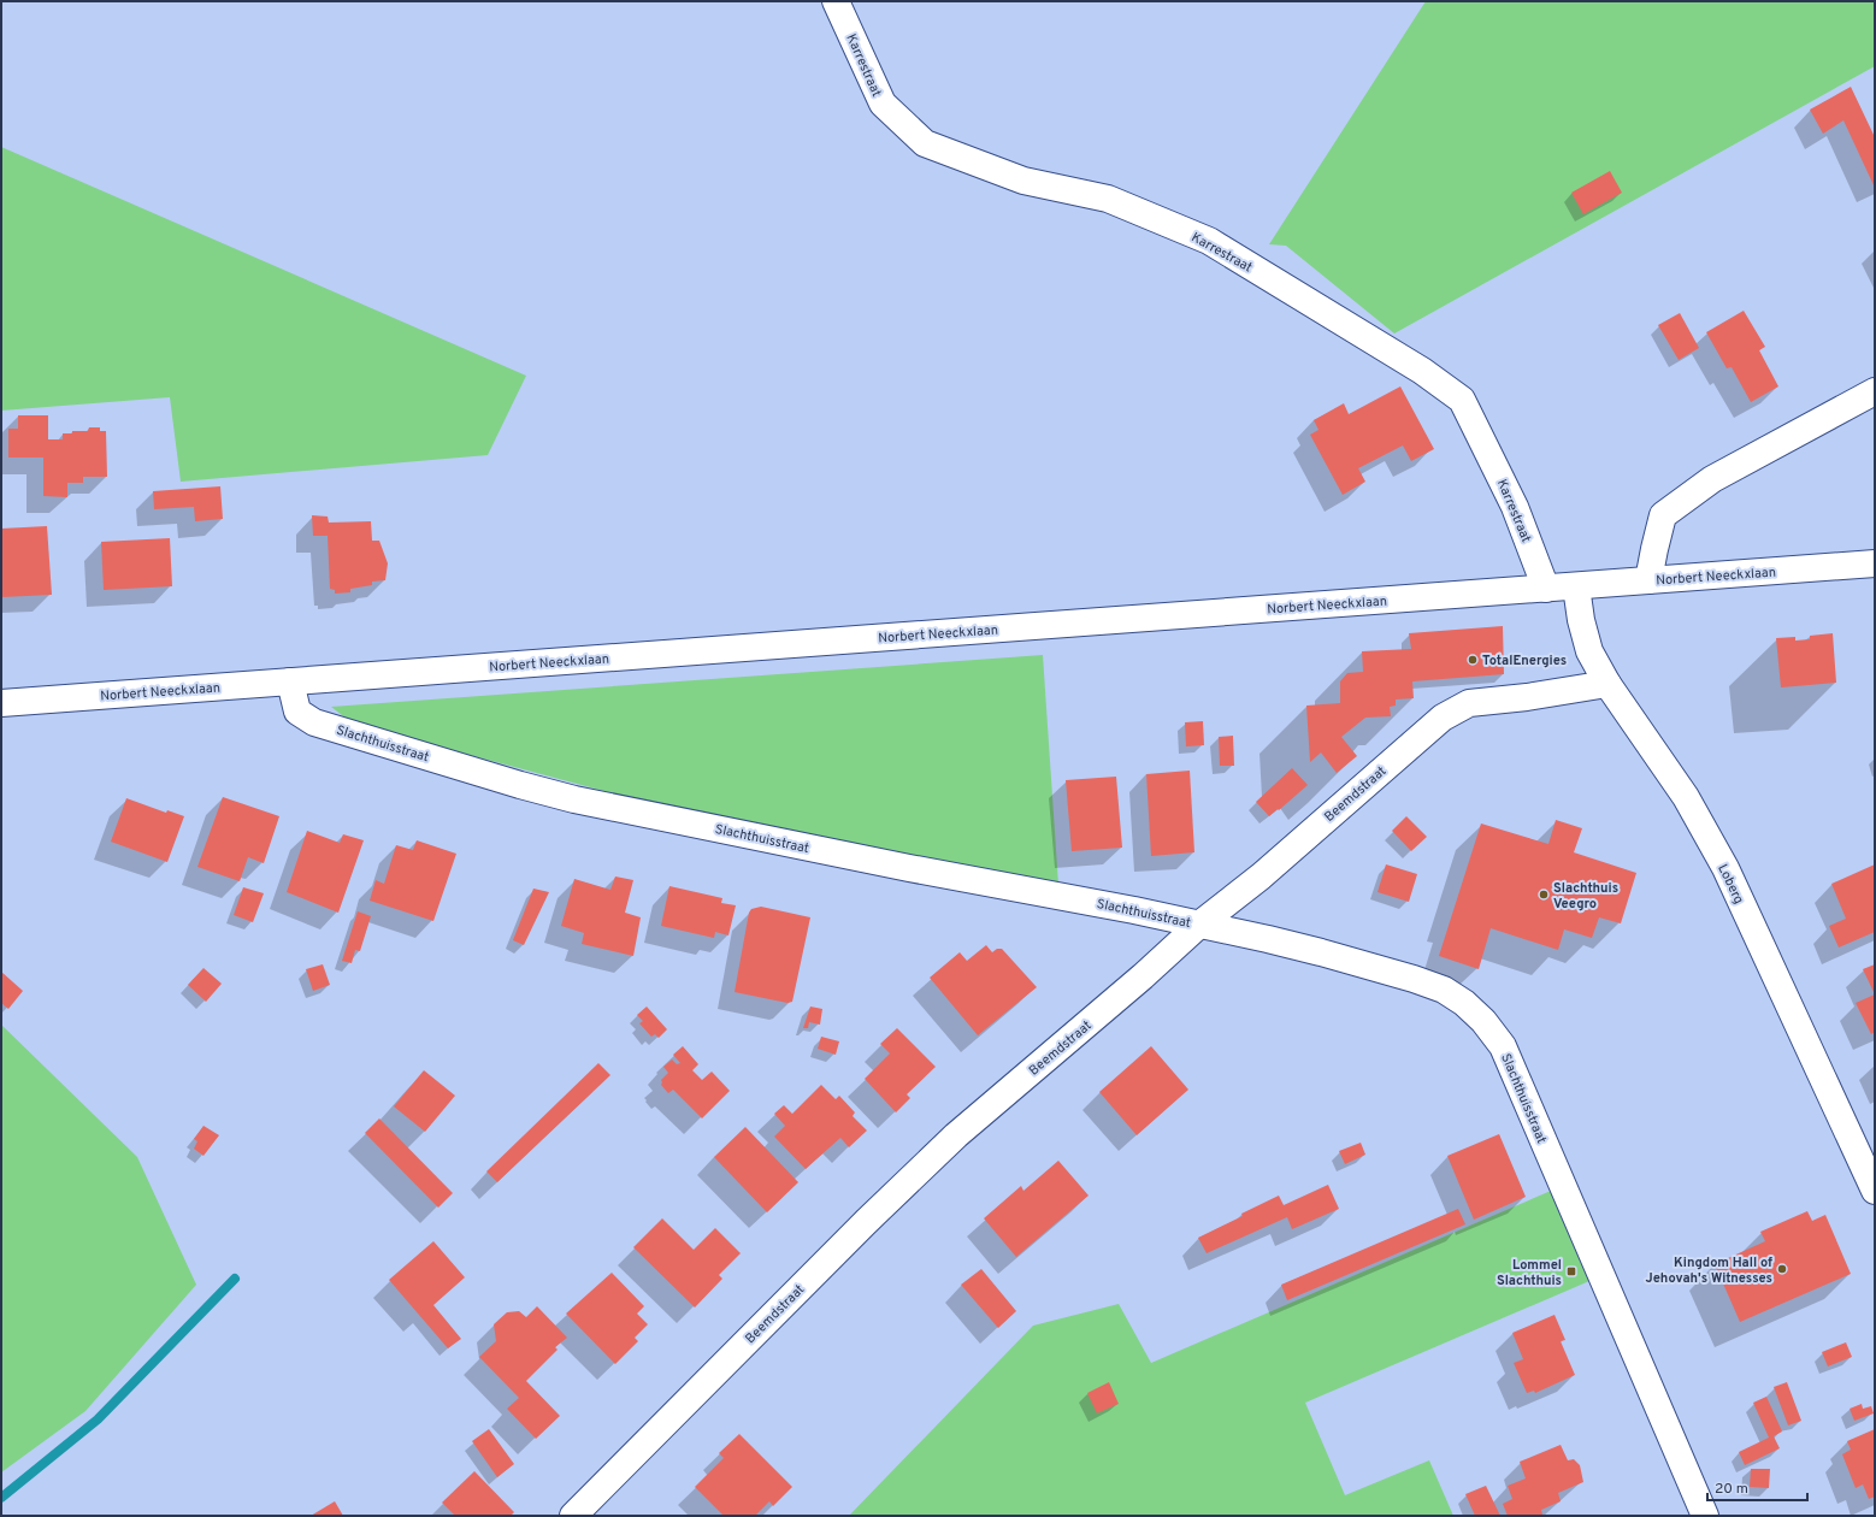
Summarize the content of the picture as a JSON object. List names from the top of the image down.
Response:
{
  "streets": {
    "street": [
      "Karrestraat",
      "Norbert Neeckxlaan",
      "Slachthuisstraat",
      "Beemdstraat",
      "Loberg"
    ]
  },
  "crossings": [
    ["Karrestraat", "Norbert Neeckxlaan"],
    ["Norbert Neeckxlaan", "Slachthuisstraat"],
    ["Norbert Neeckxlaan", "Loberg"],
    ["Slachthuisstraat", "Beemdstraat"],
    ["Beemdstraat", "Loberg"]
  ],
  "places": {
    "other": ["TotalEnergies", "Slachthuis Veegro", "Kingdom Hall of Jehovah's Witnesses"],
    "transit": ["Lommel Slachthuis"]
  },
  "scale_bar": "20 m"
}
